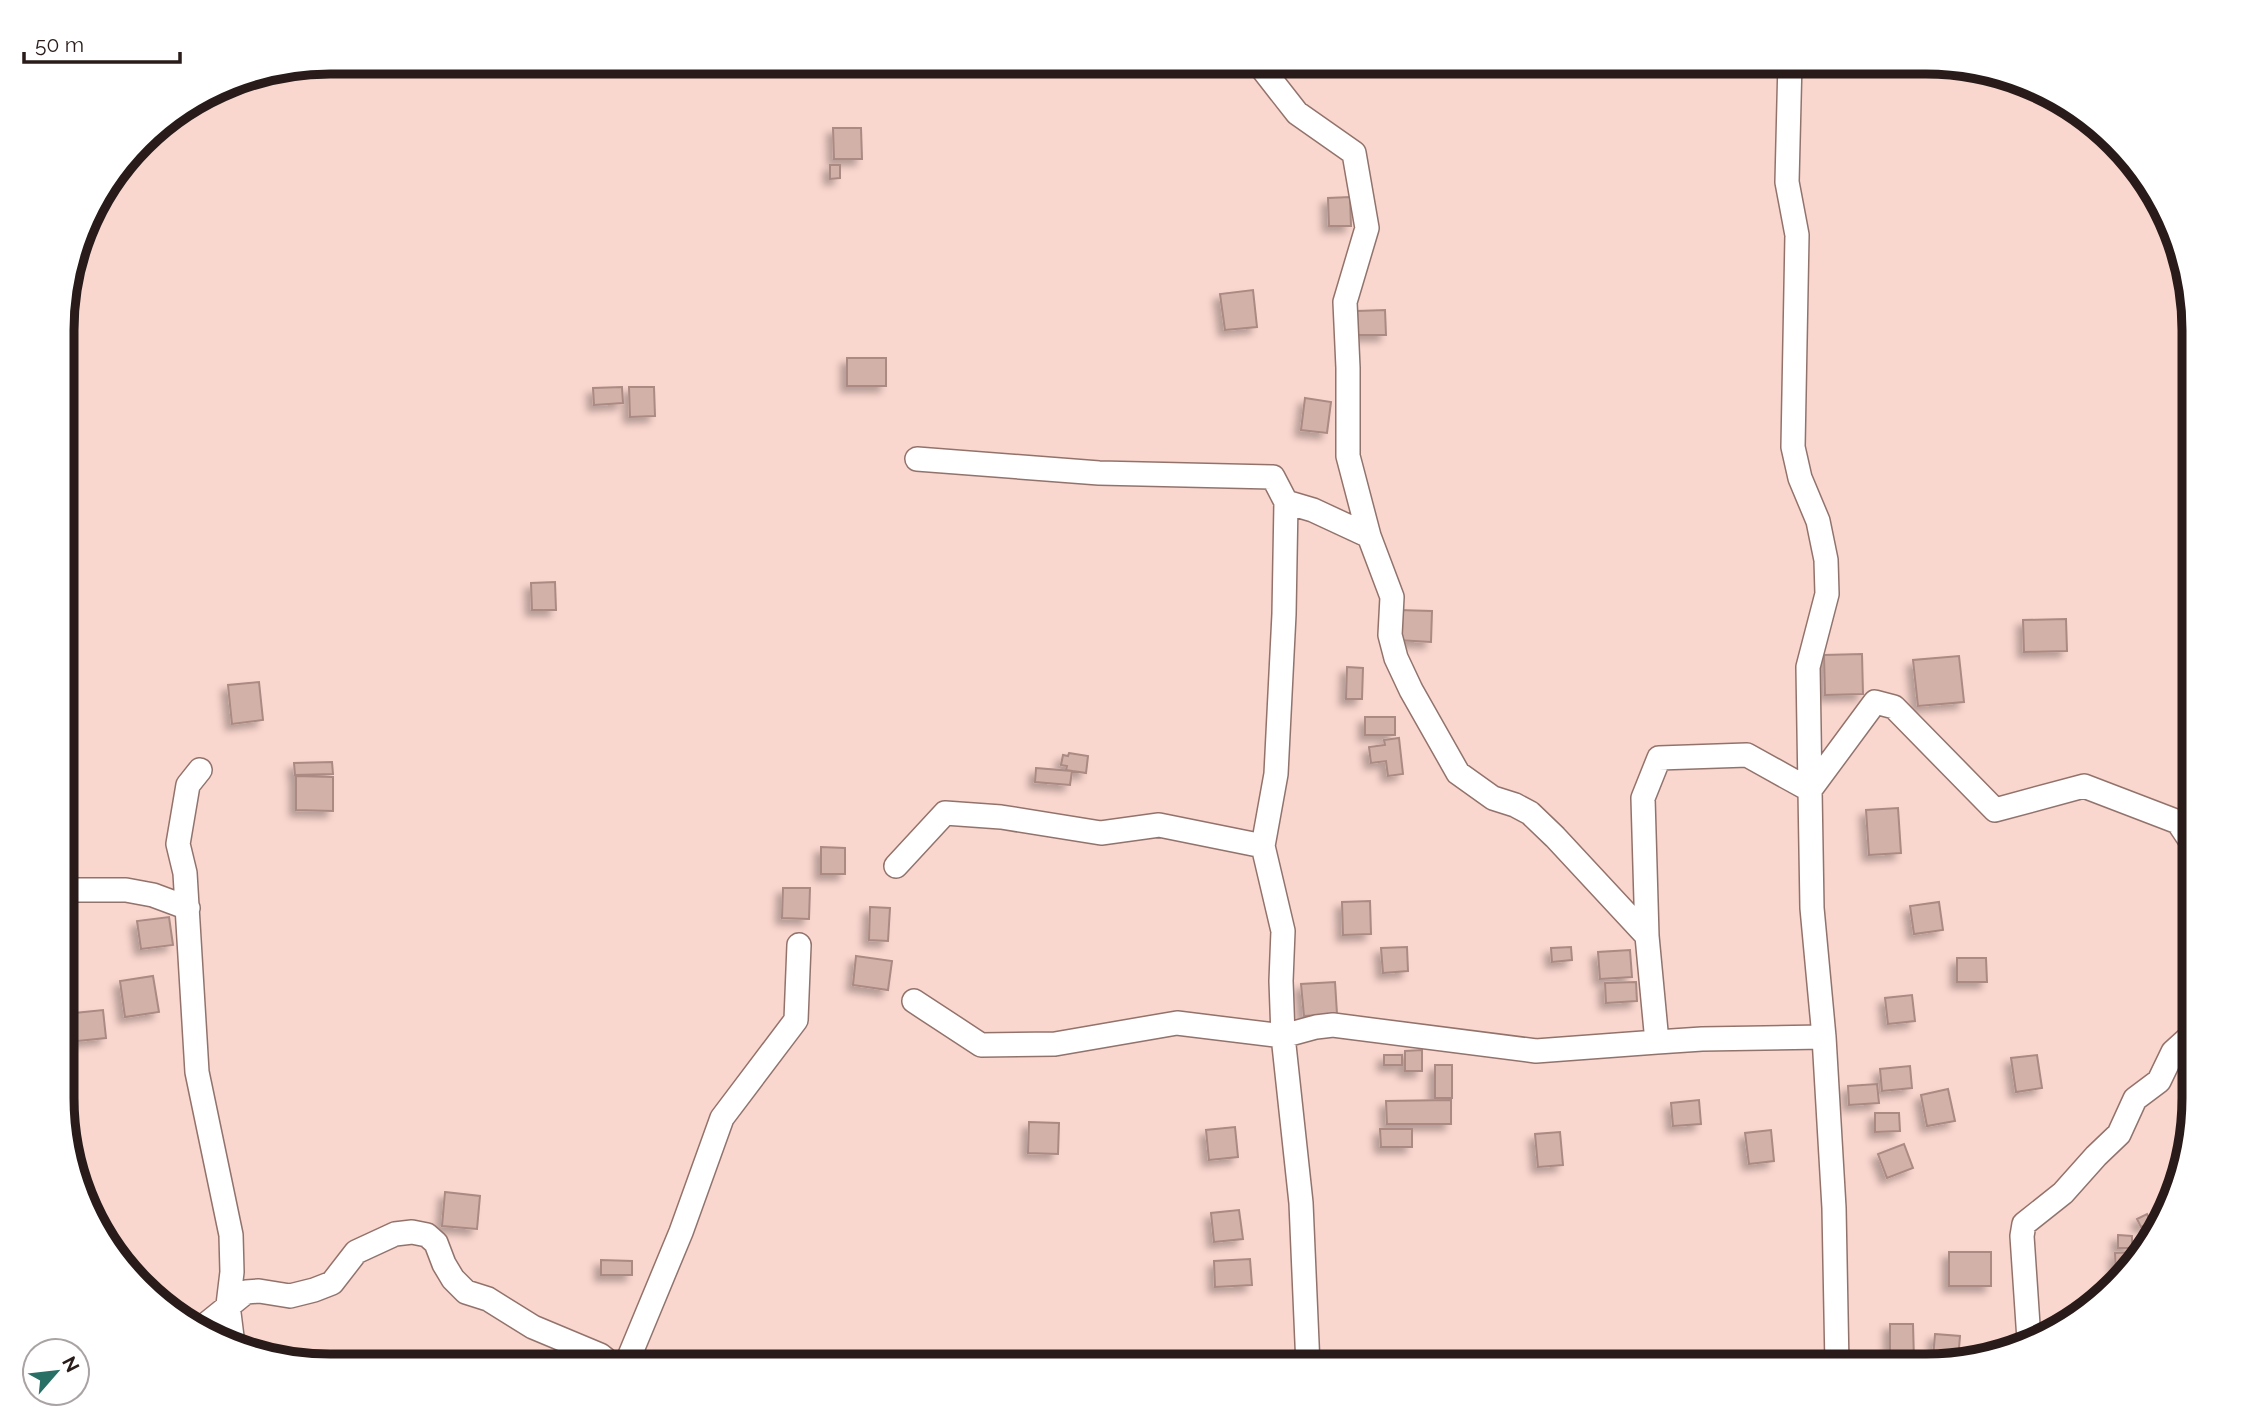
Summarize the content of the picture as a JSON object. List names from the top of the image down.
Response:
{
  "scale_bar": "50 m",
  "north": "top right"
}
